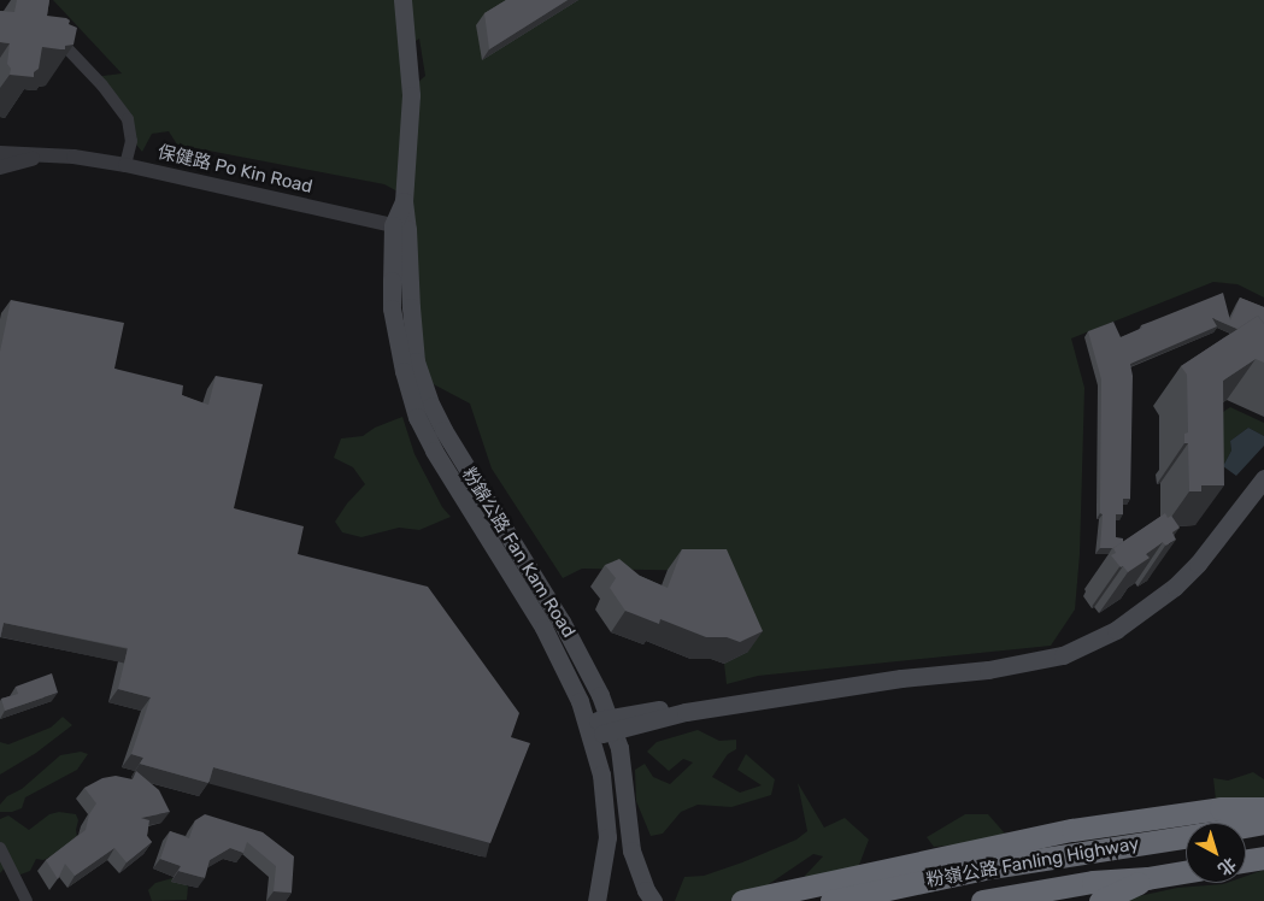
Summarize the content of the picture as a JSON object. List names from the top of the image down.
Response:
{
  "streets": {
    "highway": ["粉嶺公路 Fanling Highway"],
    "main road": ["粉錦公路 Fan Kam Road"],
    "street": ["保健路 Po Kin Road"]
  },
  "crossings": [
    ["保健路 Po Kin Road", "粉錦公路 Fan Kam Road"]
  ],
  "north": "bottom right"
}
